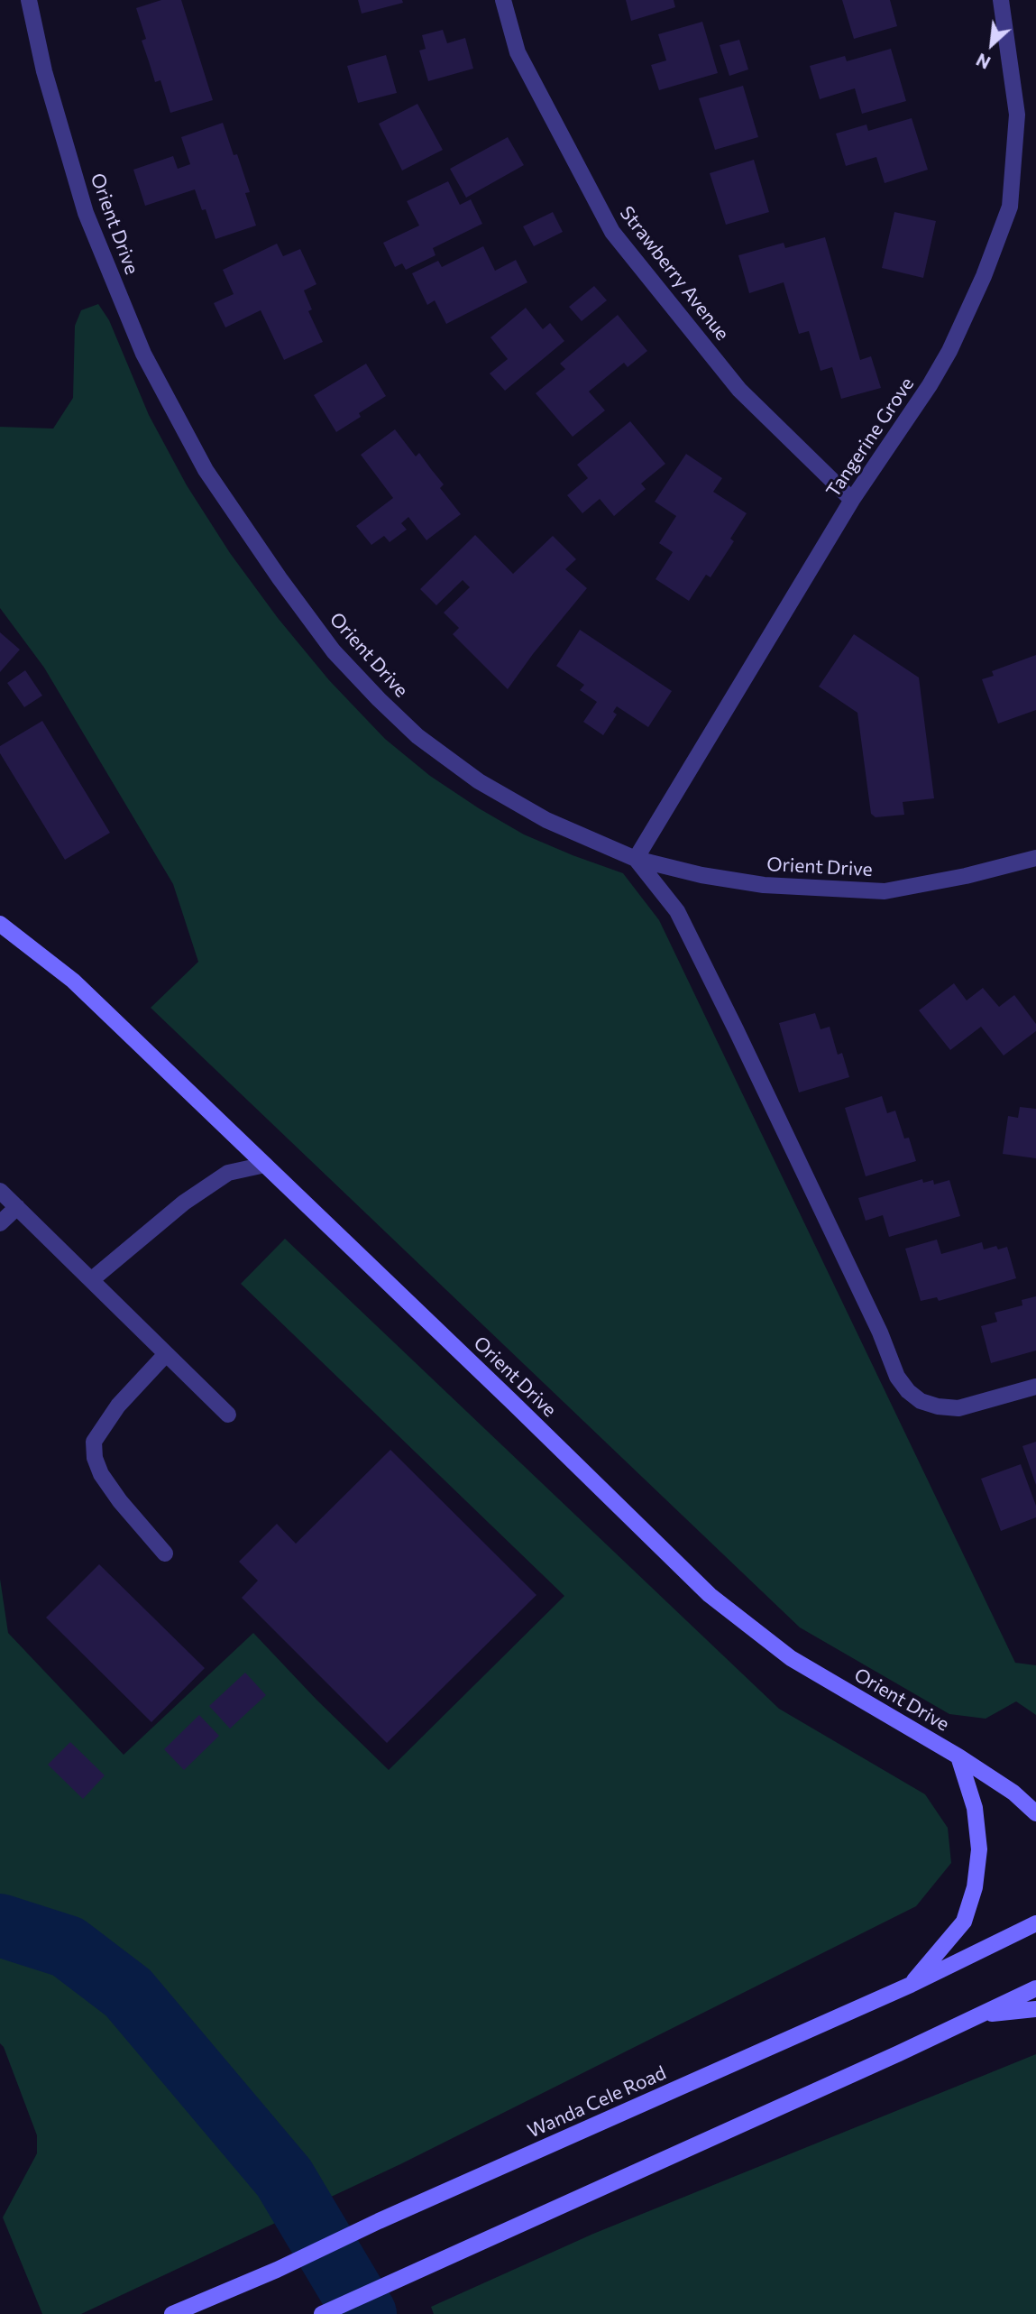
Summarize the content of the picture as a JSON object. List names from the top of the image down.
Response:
{
  "streets": {
    "main road": ["Orient Drive", "Wanda Cele Road"],
    "street": ["Strawberry Avenue", "Tangerine Grove"]
  },
  "crossings": [
    ["Orient Drive", "Tangerine Grove"],
    ["Strawberry Avenue", "Tangerine Grove"]
  ],
  "north": "bottom left"
}
